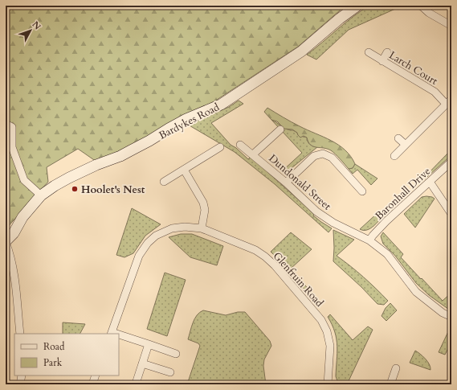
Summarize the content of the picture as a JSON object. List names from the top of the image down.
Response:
{
  "streets": {
    "main road": ["Bardykes Road"],
    "street": [
      "Larch Court",
      "Dundonald Street",
      "Baronhall Drive",
      "Glenfruin Road"
    ]
  },
  "crossings": [
    ["Dundonald Street", "Baronhall Drive"]
  ],
  "places": ["Hoolet's Nest"],
  "legend": ["Road", "Park"],
  "north": "top right"
}
